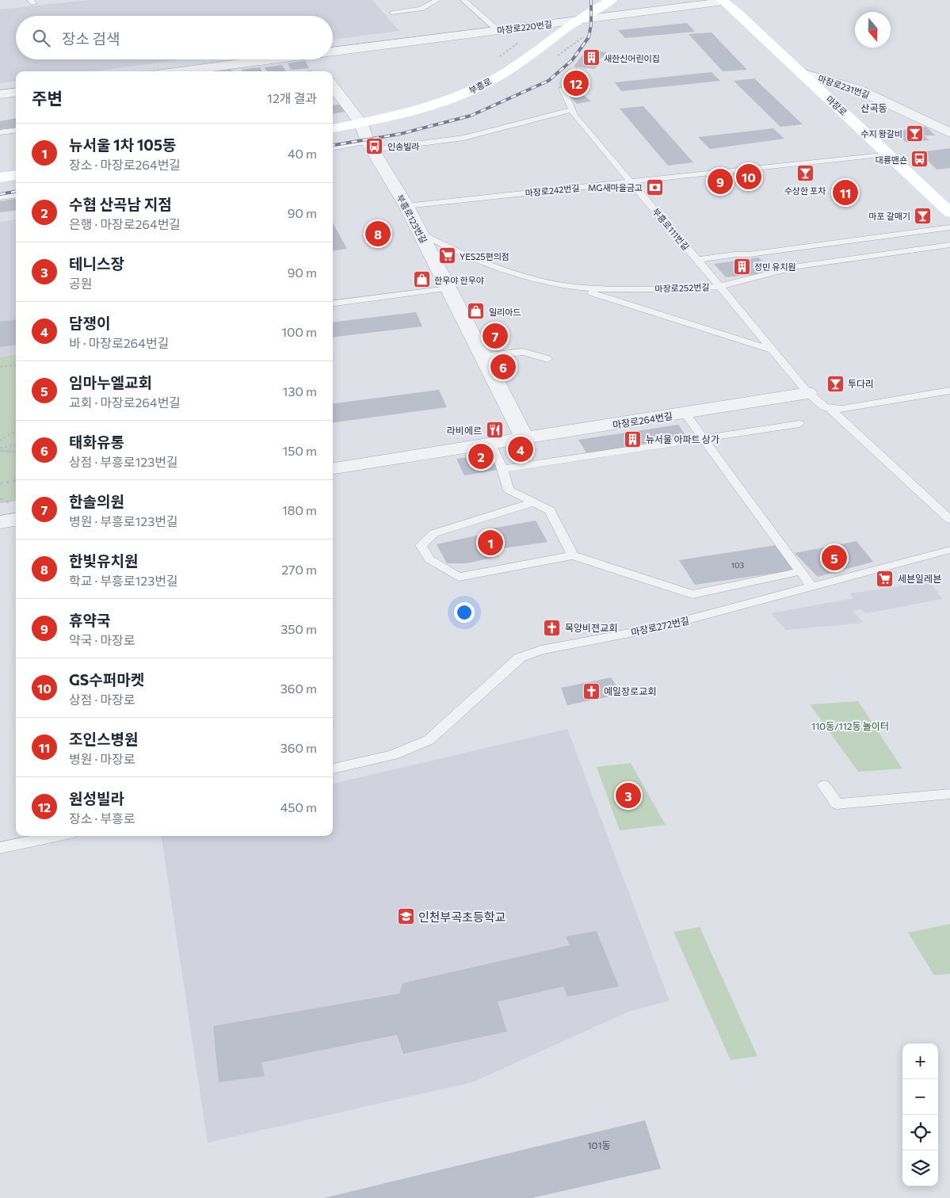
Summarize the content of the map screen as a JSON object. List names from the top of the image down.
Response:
{
  "streets": {
    "main road": ["부흥로", "마장로"],
    "street": [
      "마장로220번길",
      "마장로231번길",
      "부흥로123번길",
      "마장로264번길"
    ],
    "lane": [
      "마장로242번길",
      "부흥로111번길",
      "마장로252번길",
      "마장로272번길"
    ]
  },
  "crossings": [
    ["마장로220번길", "부흥로"],
    ["마장로220번길", "마장로"],
    ["부흥로", "부흥로123번길"],
    ["마장로231번길", "마장로"],
    ["마장로", "마장로242번길"],
    ["마장로242번길", "부흥로123번길"],
    ["마장로242번길", "부흥로111번길"],
    ["부흥로123번길", "마장로252번길"],
    ["부흥로123번길", "마장로264번길"],
    ["부흥로111번길", "마장로252번길"],
    ["부흥로111번길", "마장로264번길"]
  ],
  "districts": ["산곡동"],
  "parks": ["110동/112동 놀이터"],
  "places": {
    "building": ["새한신어린이집", "정민 유치원", "뉴서울 아파트 상가"],
    "bar": [
      "수지 왕갈비",
      "수상한 포차",
      "마포 갈매기",
      "투다리"
    ],
    "bus stop": ["인송빌라", "대륭맨숀"],
    "bank": ["MG새마을금고"],
    "supermarket": ["YES25편의점", "세븐일레븐"],
    "shop": ["한우야 한우야", "일리아드"],
    "restaurant": ["라비에르"],
    "church": ["목양비젼교회", "예일장로교회"],
    "school or university": ["인천부곡초등학교"]
  },
  "house_numbers": ["103", "101동"],
  "north": "bottom",
  "page": {
    "search": "장소 검색",
    "pins": [
      "12",
      "10",
      "9",
      "11",
      "8",
      "7",
      "6",
      "4",
      "2",
      "1",
      "5",
      "3"
    ],
    "heading": ["주변", "12개 결과"],
    "list": [
      {
        "mark": "1",
        "name": "뉴서울 1차 105동",
        "note": "장소 · 마장로264번길",
        "value": "40 m"
      },
      {
        "mark": "2",
        "name": "수협 산곡남 지점",
        "note": "은행 · 마장로264번길",
        "value": "90 m"
      },
      {
        "mark": "3",
        "name": "테니스장",
        "note": "공원",
        "value": "90 m"
      },
      {
        "mark": "4",
        "name": "담쟁이",
        "note": "바 · 마장로264번길",
        "value": "100 m"
      },
      {
        "mark": "5",
        "name": "임마누엘교회",
        "note": "교회 · 마장로264번길",
        "value": "130 m"
      },
      {
        "mark": "6",
        "name": "태화유통",
        "note": "상점 · 부흥로123번길",
        "value": "150 m"
      },
      {
        "mark": "7",
        "name": "한솔의원",
        "note": "병원 · 부흥로123번길",
        "value": "180 m"
      },
      {
        "mark": "8",
        "name": "한빛유치원",
        "note": "학교 · 부흥로123번길",
        "value": "270 m"
      },
      {
        "mark": "9",
        "name": "휴약국",
        "note": "약국 · 마장로",
        "value": "350 m"
      },
      {
        "mark": "10",
        "name": "GS수퍼마켓",
        "note": "상점 · 마장로",
        "value": "360 m"
      },
      {
        "mark": "11",
        "name": "조인스병원",
        "note": "병원 · 마장로",
        "value": "360 m"
      },
      {
        "mark": "12",
        "name": "원성빌라",
        "note": "장소 · 부흥로",
        "value": "450 m"
      }
    ],
    "map_buttons": ["+", "−"]
  }
}
